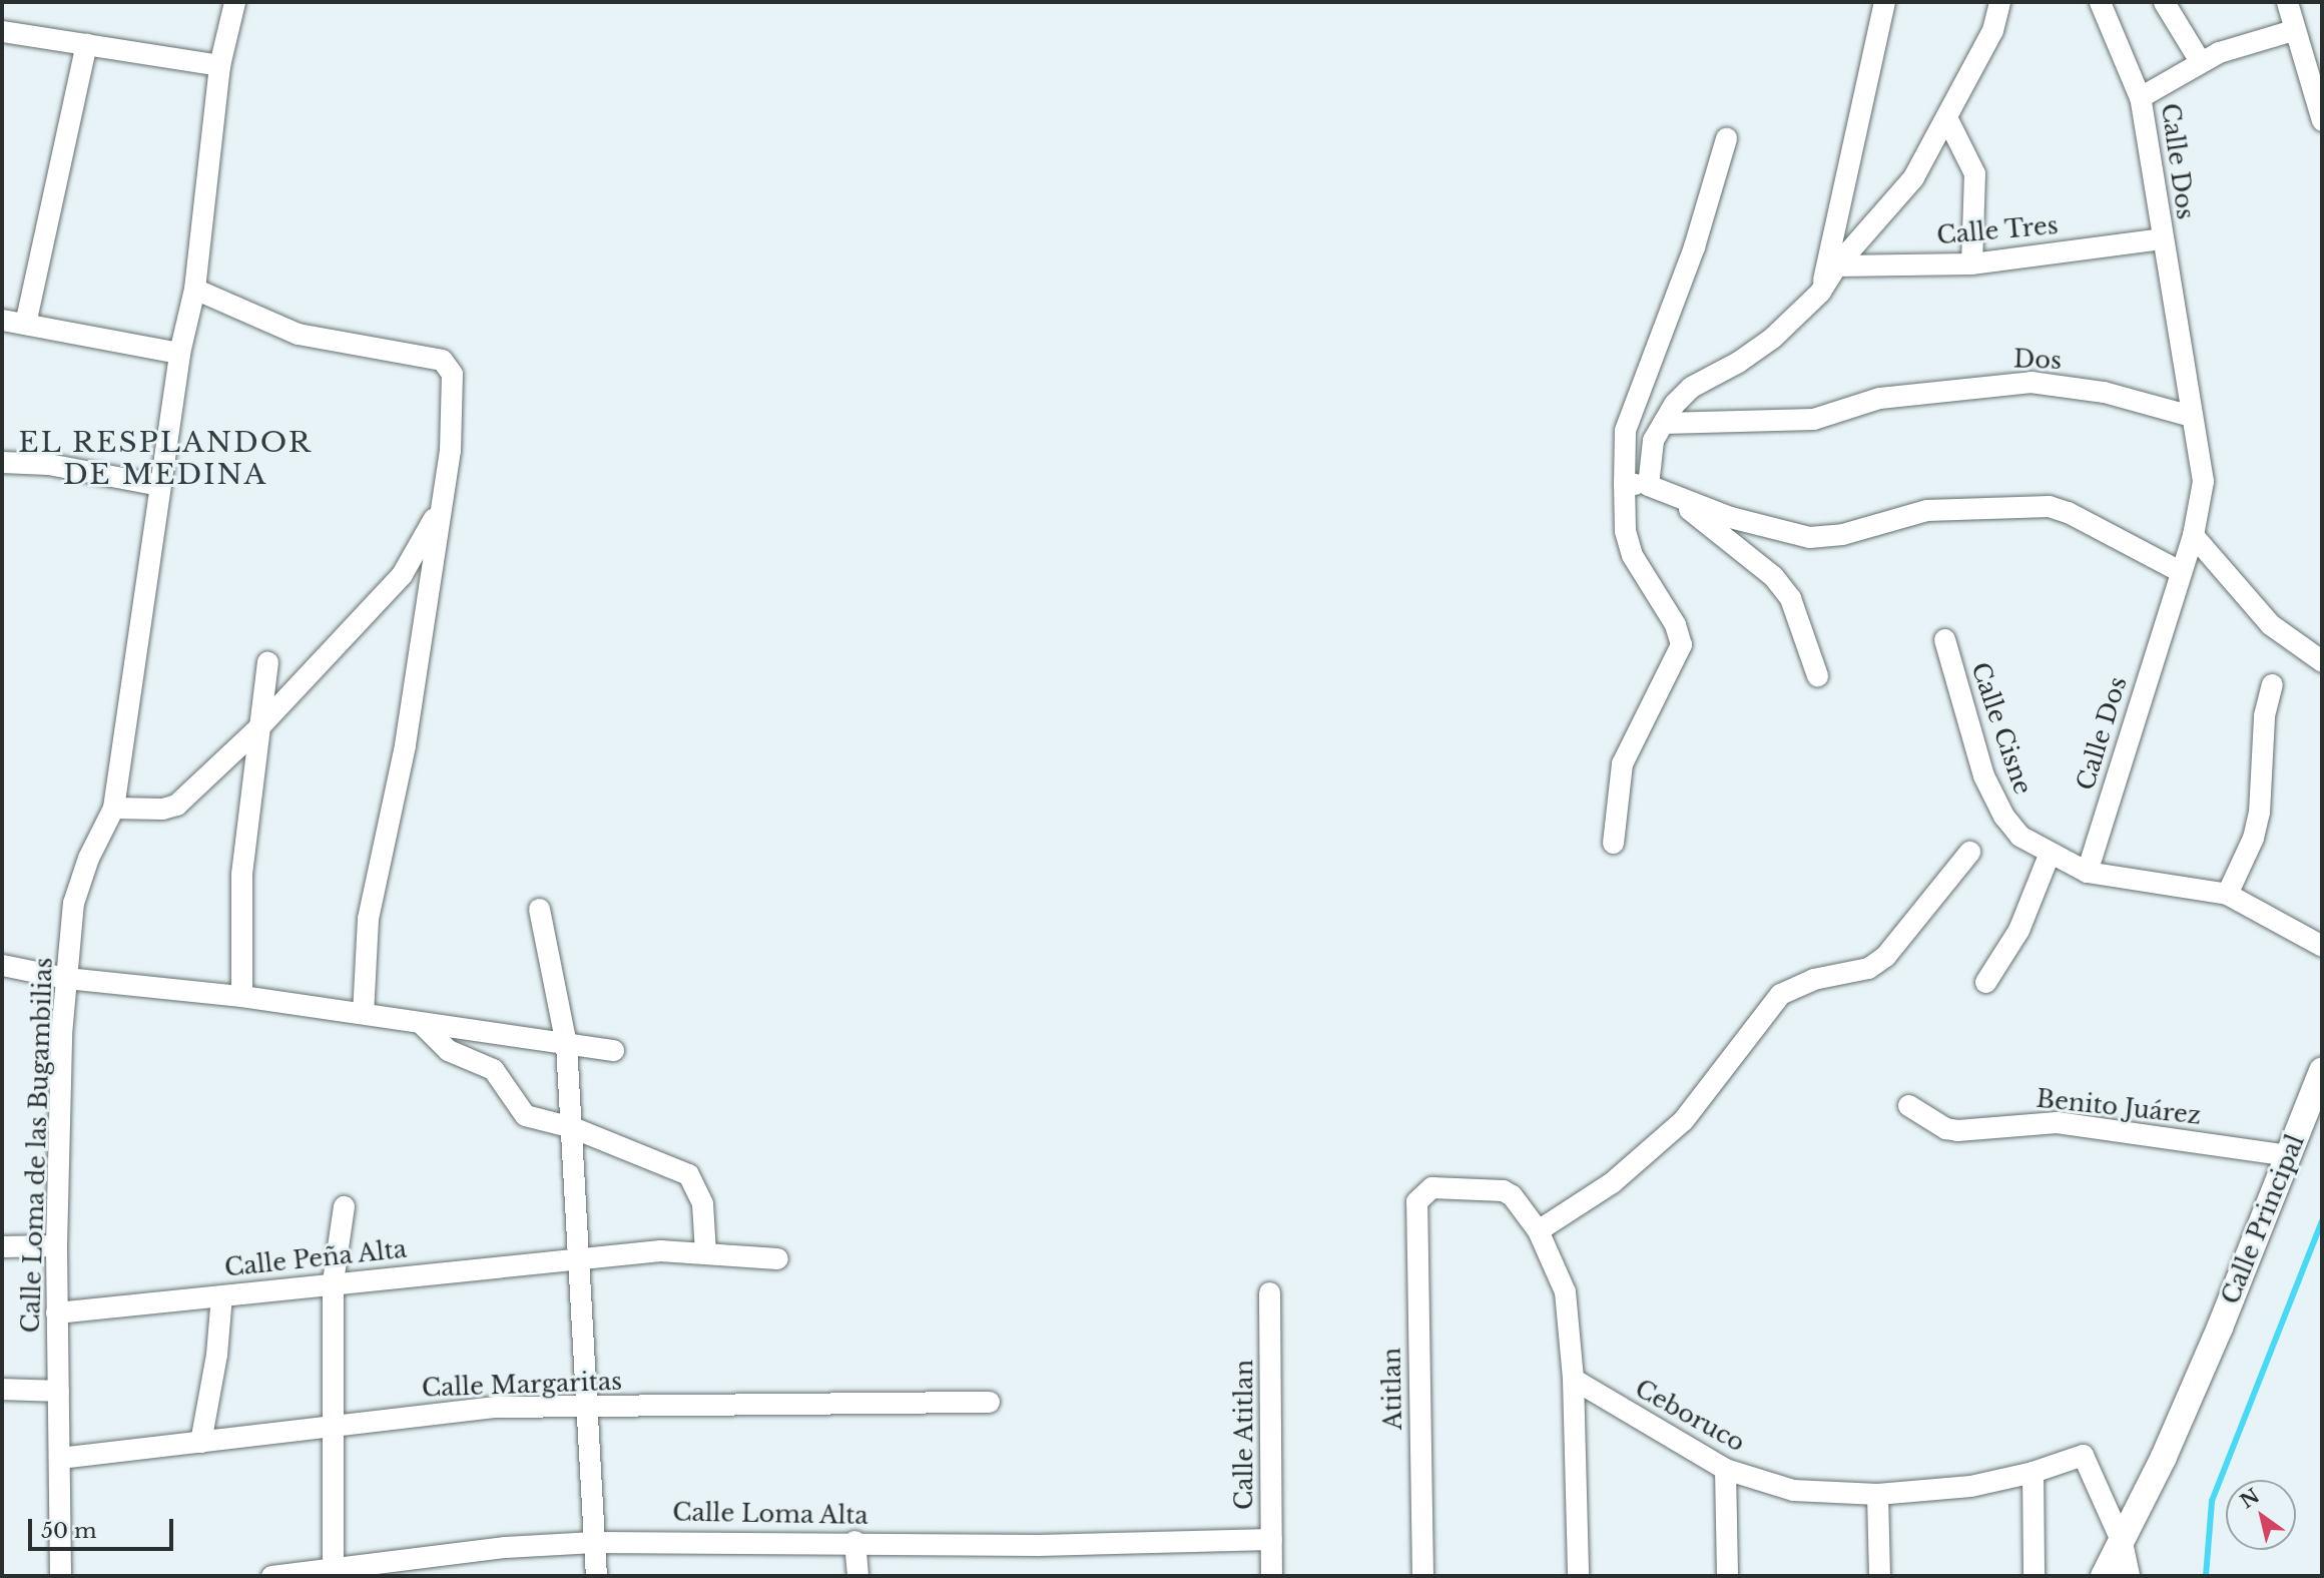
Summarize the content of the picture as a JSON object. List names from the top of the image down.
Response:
{
  "streets": {
    "street": [
      "Calle Dos",
      "Calle Tres",
      "Dos",
      "Calle Cisne",
      "Benito Juárez",
      "Calle Loma de las Bugambilias",
      "Calle Principal",
      "Calle Peña Alta",
      "Calle Margaritas",
      "Atitlan",
      "Ceboruco",
      "Calle Atitlan",
      "Calle Loma Alta"
    ]
  },
  "crossings": [
    ["Calle Dos", "Calle Tres"],
    ["Calle Dos", "Dos"],
    ["Benito Juárez", "Calle Principal"],
    ["Calle Loma de las Bugambilias", "Calle Peña Alta"],
    ["Calle Loma de las Bugambilias", "Calle Margaritas"],
    ["Calle Principal", "Ceboruco"],
    ["Calle Atitlan", "Calle Loma Alta"]
  ],
  "districts": ["EL RESPLANDOR DE MEDINA"],
  "scale_bar": "50 m",
  "north": "top left"
}
